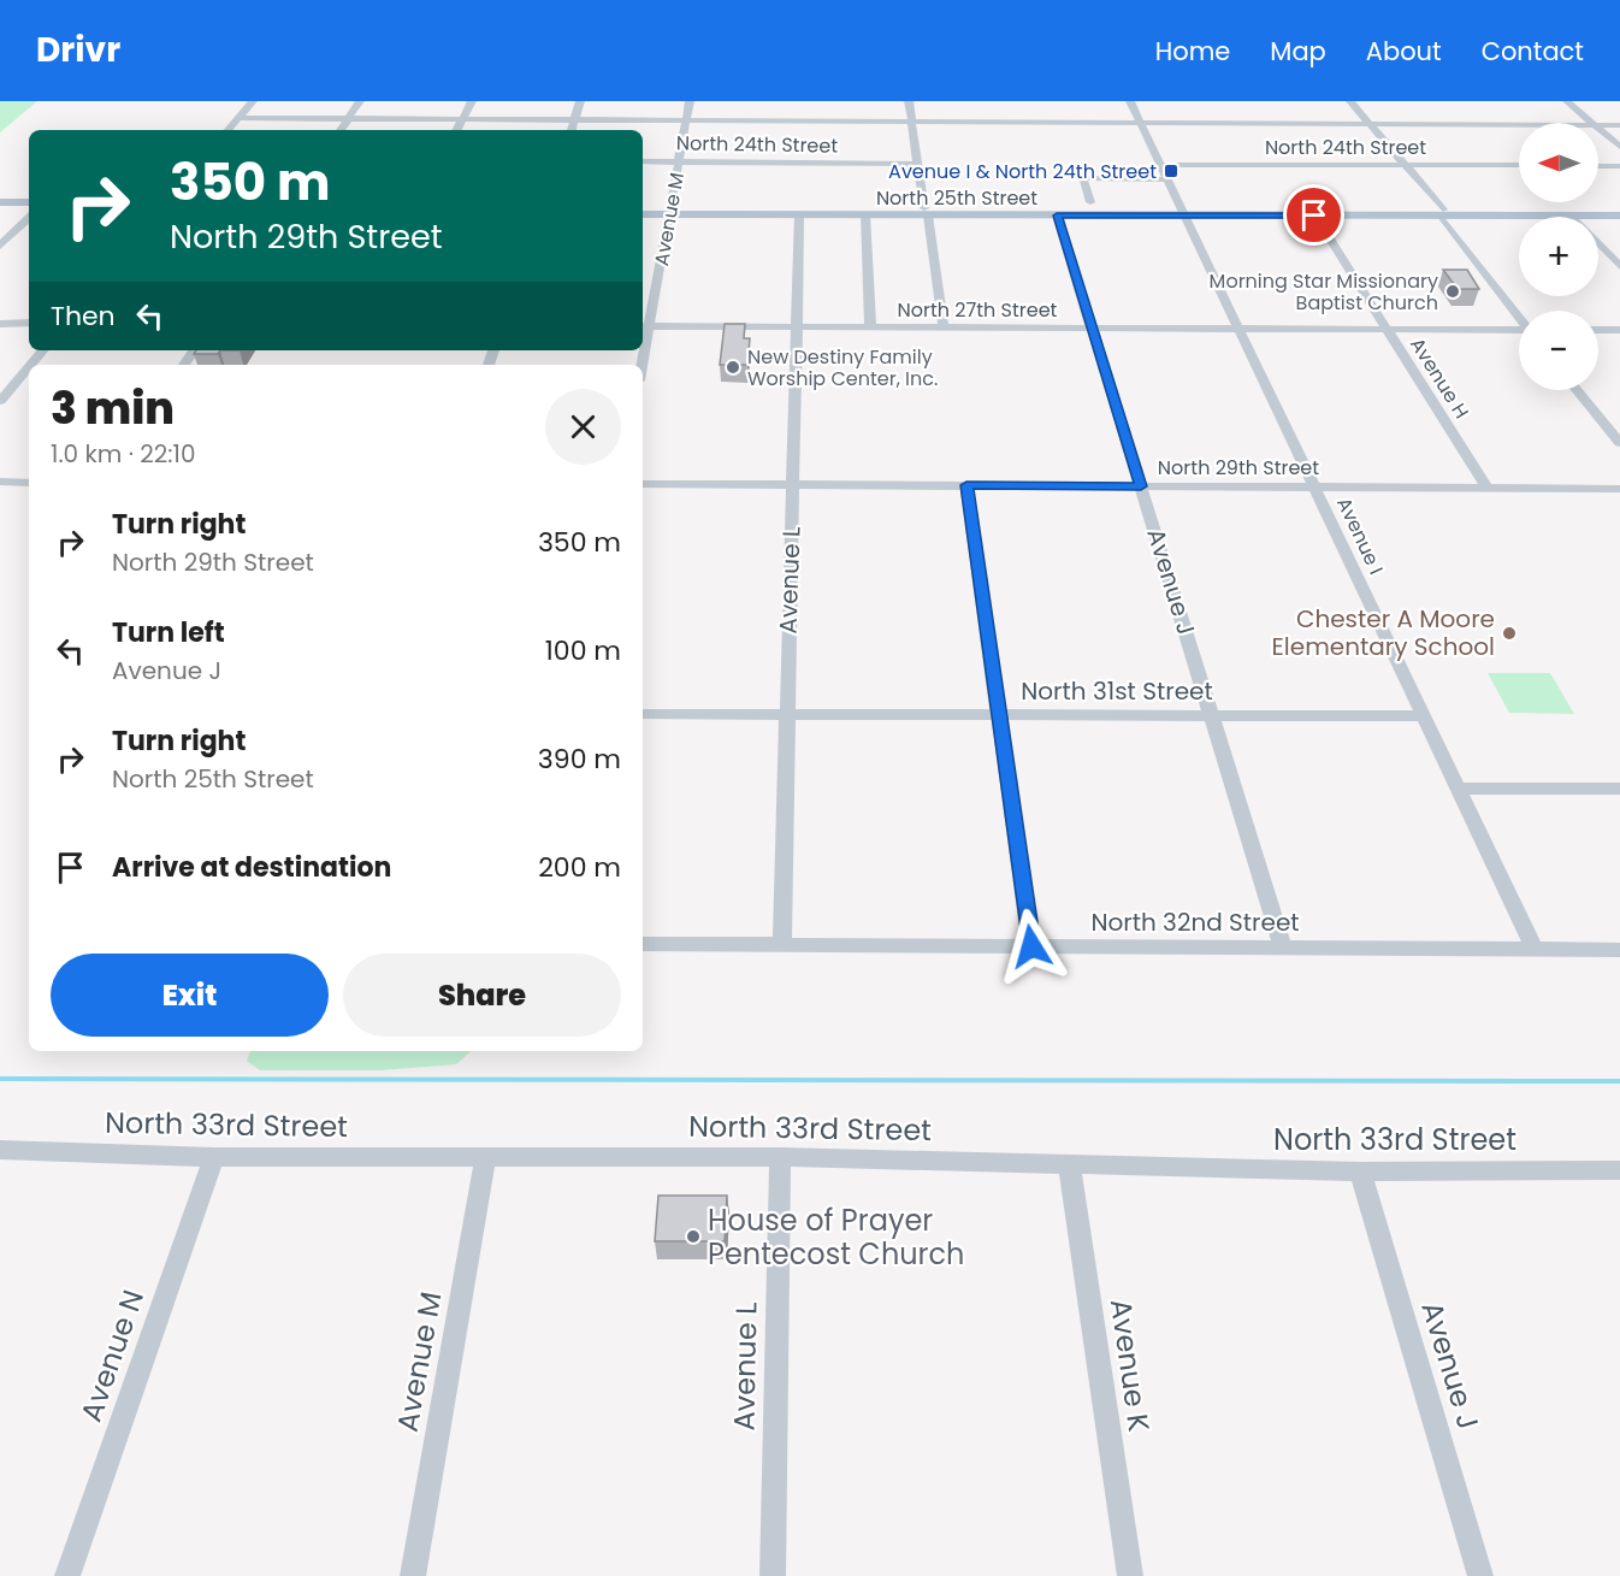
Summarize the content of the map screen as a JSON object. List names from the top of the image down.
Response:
{
  "streets": {
    "main road": ["North 25th Street"],
    "street": [
      "North 24th Street",
      "Avenue M",
      "North 27th Street",
      "Avenue H",
      "North 29th Street",
      "Avenue I",
      "Avenue L",
      "Avenue J",
      "North 31st Street",
      "North 32nd Street",
      "North 33rd Street",
      "Avenue N",
      "Avenue K"
    ]
  },
  "crossings": [
    ["North 24th Street", "Avenue M"],
    ["North 24th Street", "Avenue I"],
    ["North 25th Street", "Avenue M"],
    ["North 25th Street", "Avenue H"],
    ["North 25th Street", "Avenue I"],
    ["North 25th Street", "Avenue L"],
    ["North 25th Street", "Avenue J"],
    ["Avenue M", "North 27th Street"],
    ["Avenue M", "North 33rd Street"],
    ["North 27th Street", "Avenue H"],
    ["North 27th Street", "Avenue I"],
    ["North 27th Street", "Avenue L"],
    ["North 27th Street", "Avenue J"],
    ["Avenue H", "North 29th Street"],
    ["North 29th Street", "Avenue I"],
    ["North 29th Street", "Avenue L"],
    ["North 29th Street", "Avenue J"],
    ["Avenue I", "North 31st Street"],
    ["Avenue I", "North 32nd Street"],
    ["Avenue L", "North 31st Street"],
    ["Avenue L", "North 32nd Street"],
    ["Avenue L", "North 33rd Street"],
    ["Avenue J", "North 31st Street"],
    ["Avenue J", "North 32nd Street"],
    ["Avenue J", "North 33rd Street"],
    ["North 33rd Street", "Avenue N"],
    ["North 33rd Street", "Avenue K"]
  ],
  "places": {
    "transit": ["Avenue I & North 24th Street"],
    "other": [
      "Morning Star Missionary Baptist Church",
      "New Destiny Family Worship Center, Inc.",
      "Chester A Moore Elementary School",
      "House of Prayer Pentecost Church"
    ]
  },
  "north": "left",
  "page": {
    "header": "Drivr",
    "nav": [
      "Home",
      "Map",
      "About",
      "Contact"
    ],
    "map_buttons": ["+", "−"],
    "turn": ["350 m", "North 29th Street"],
    "then": "Then",
    "heading": ["3 min", "1.0 km · 22:10"],
    "list": [
      {
        "name": "Turn right",
        "note": "North 29th Street",
        "value": "350 m"
      },
      {
        "name": "Turn left",
        "note": "Avenue J",
        "value": "100 m"
      },
      {
        "name": "Turn right",
        "note": "North 25th Street",
        "value": "390 m"
      },
      {
        "name": "Arrive at destination",
        "value": "200 m"
      }
    ],
    "buttons": ["Exit", "Share"]
  }
}
